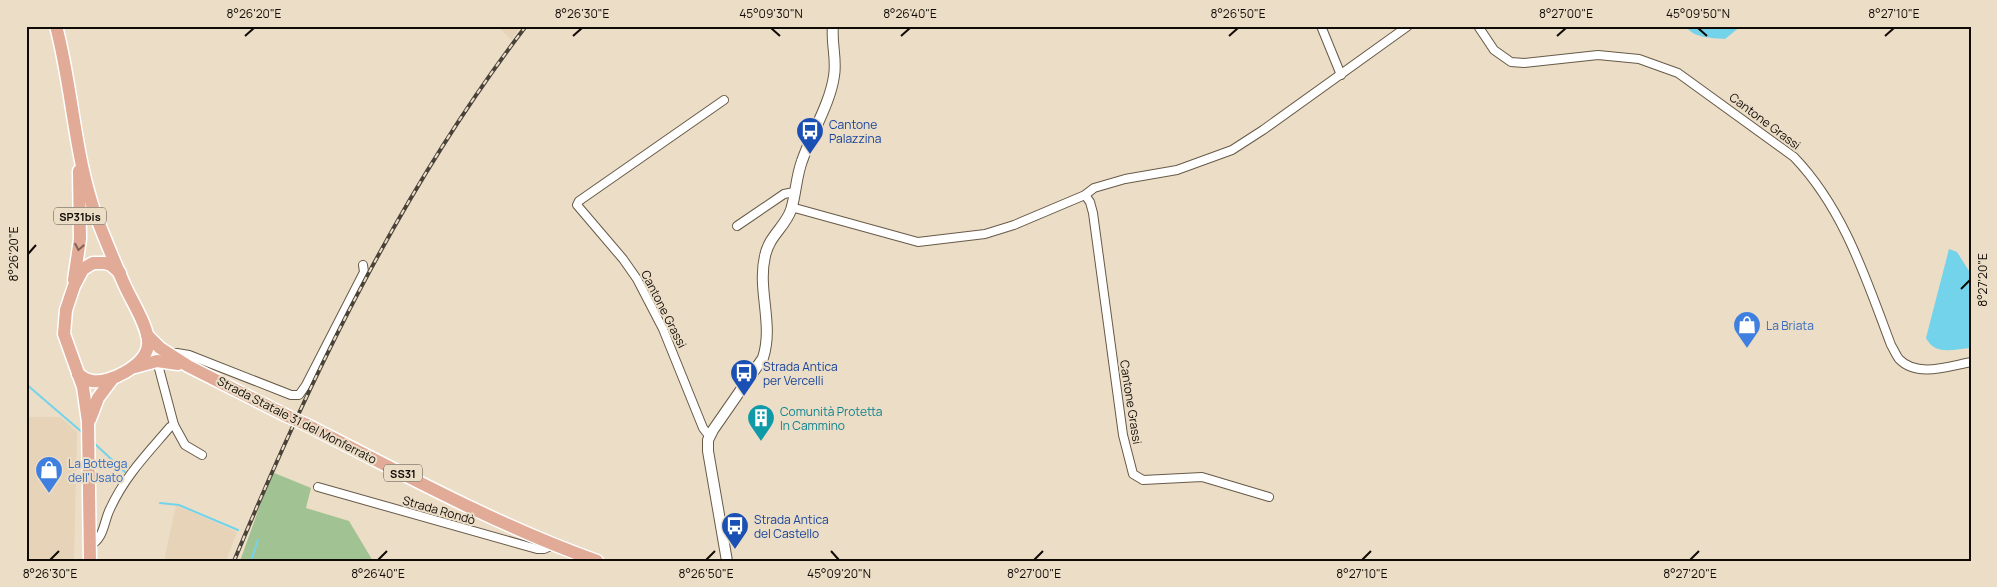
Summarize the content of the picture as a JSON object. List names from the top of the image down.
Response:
{
  "streets": {
    "main road": ["SP31bis", "Strada Statale 31 del Monferrato", "SS31"],
    "street": ["Cantone Grassi", "Strada Rondò"]
  },
  "crossings": [
    ["SP31bis", "Strada Statale 31 del Monferrato"],
    ["Strada Statale 31 del Monferrato", "Strada Rondò"]
  ],
  "places": {
    "bus stop": ["Cantone Palazzina", "Strada Antica per Vercelli", "Strada Antica del Castello"],
    "shop": ["La Briata", "La Bottega dell'Usato"],
    "building": ["Comunità Protetta In Cammino"]
  },
  "coordinates": [
    "8°26'20\"E",
    "8°26'30\"E",
    "45°09'30\"N",
    "8°26'40\"E",
    "8°26'50\"E",
    "8°27'00\"E",
    "45°09'50\"N",
    "8°27'10\"E",
    "8°27'20\"E",
    "45°09'20\"N"
  ]
}
